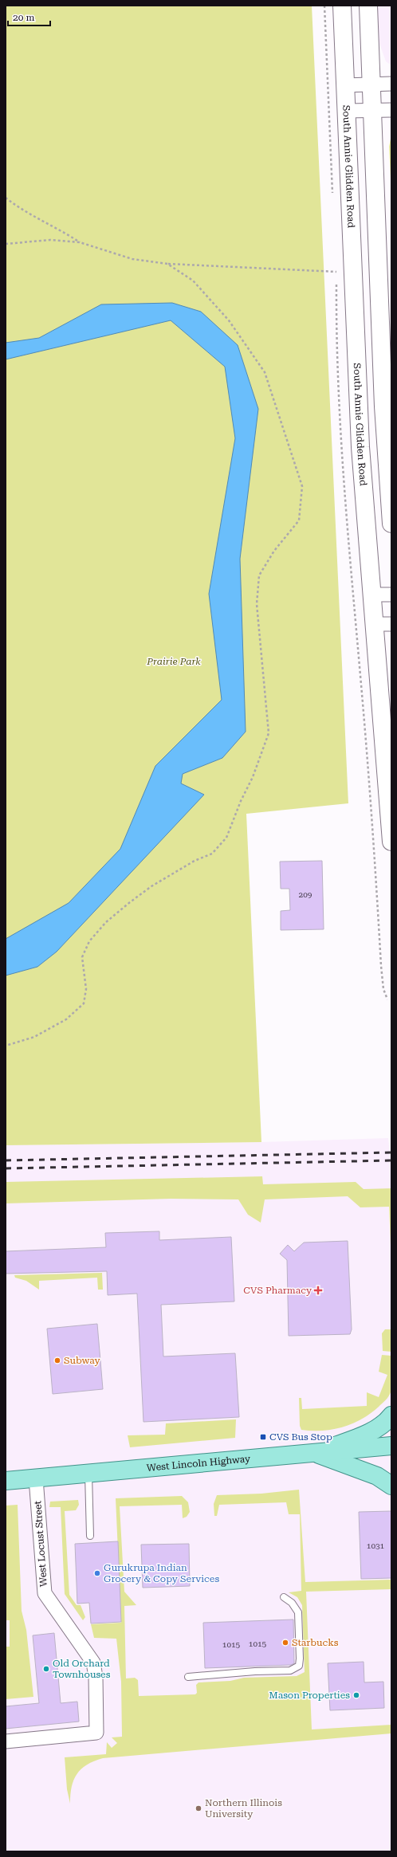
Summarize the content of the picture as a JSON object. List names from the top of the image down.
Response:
{
  "streets": {
    "main road": ["South Annie Glidden Road", "West Lincoln Highway"],
    "street": ["West Locust Street"]
  },
  "crossings": [
    ["West Lincoln Highway", "West Locust Street"]
  ],
  "parks": ["Prairie Park"],
  "places": {
    "health": ["CVS Pharmacy"],
    "other": [
      "Subway",
      "Gurukrupa Indian Grocery & Copy Services",
      "Starbucks",
      "Old Orchard Townhouses",
      "Mason Properties",
      "Northern Illinois University"
    ],
    "transit": ["CVS Bus Stop"]
  },
  "house_numbers": [
    "209",
    "1031",
    "1015",
    "1015"
  ],
  "scale_bar": "20 m"
}
